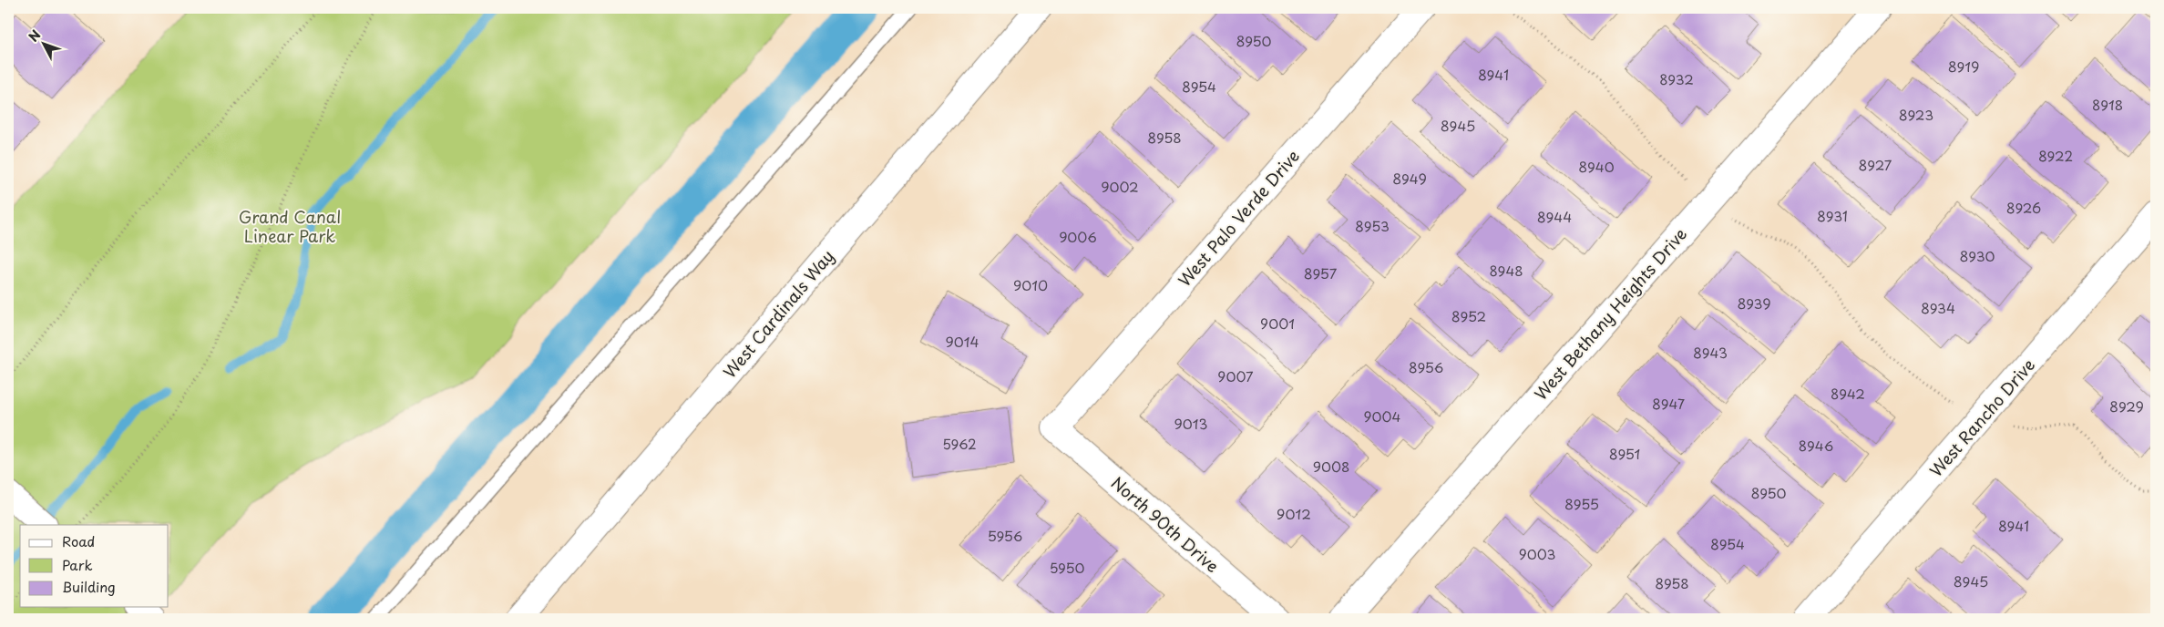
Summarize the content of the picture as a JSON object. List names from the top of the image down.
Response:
{
  "streets": {
    "street": [
      "West Palo Verde Drive",
      "West Cardinals Way",
      "West Bethany Heights Drive",
      "West Rancho Drive",
      "North 90th Drive"
    ]
  },
  "crossings": [
    ["West Palo Verde Drive", "North 90th Drive"]
  ],
  "parks": ["Grand Canal Linear Park"],
  "house_numbers": [
    "8950",
    "8919",
    "8941",
    "8932",
    "8954",
    "8918",
    "8923",
    "8945",
    "8958",
    "8922",
    "8927",
    "8940",
    "8949",
    "9002",
    "8926",
    "8931",
    "8944",
    "8953",
    "9006",
    "8930",
    "8948",
    "8957",
    "9010",
    "8939",
    "8934",
    "8952",
    "9001",
    "9014",
    "8943",
    "8956",
    "9007",
    "8942",
    "8947",
    "8929",
    "9004",
    "9013",
    "5962",
    "8946",
    "8951",
    "9008",
    "8950",
    "8955",
    "9012",
    "8941",
    "5956",
    "8954",
    "9003",
    "5950",
    "8945",
    "8958"
  ],
  "legend": ["Road", "Park", "Building"],
  "north": "top left"
}
